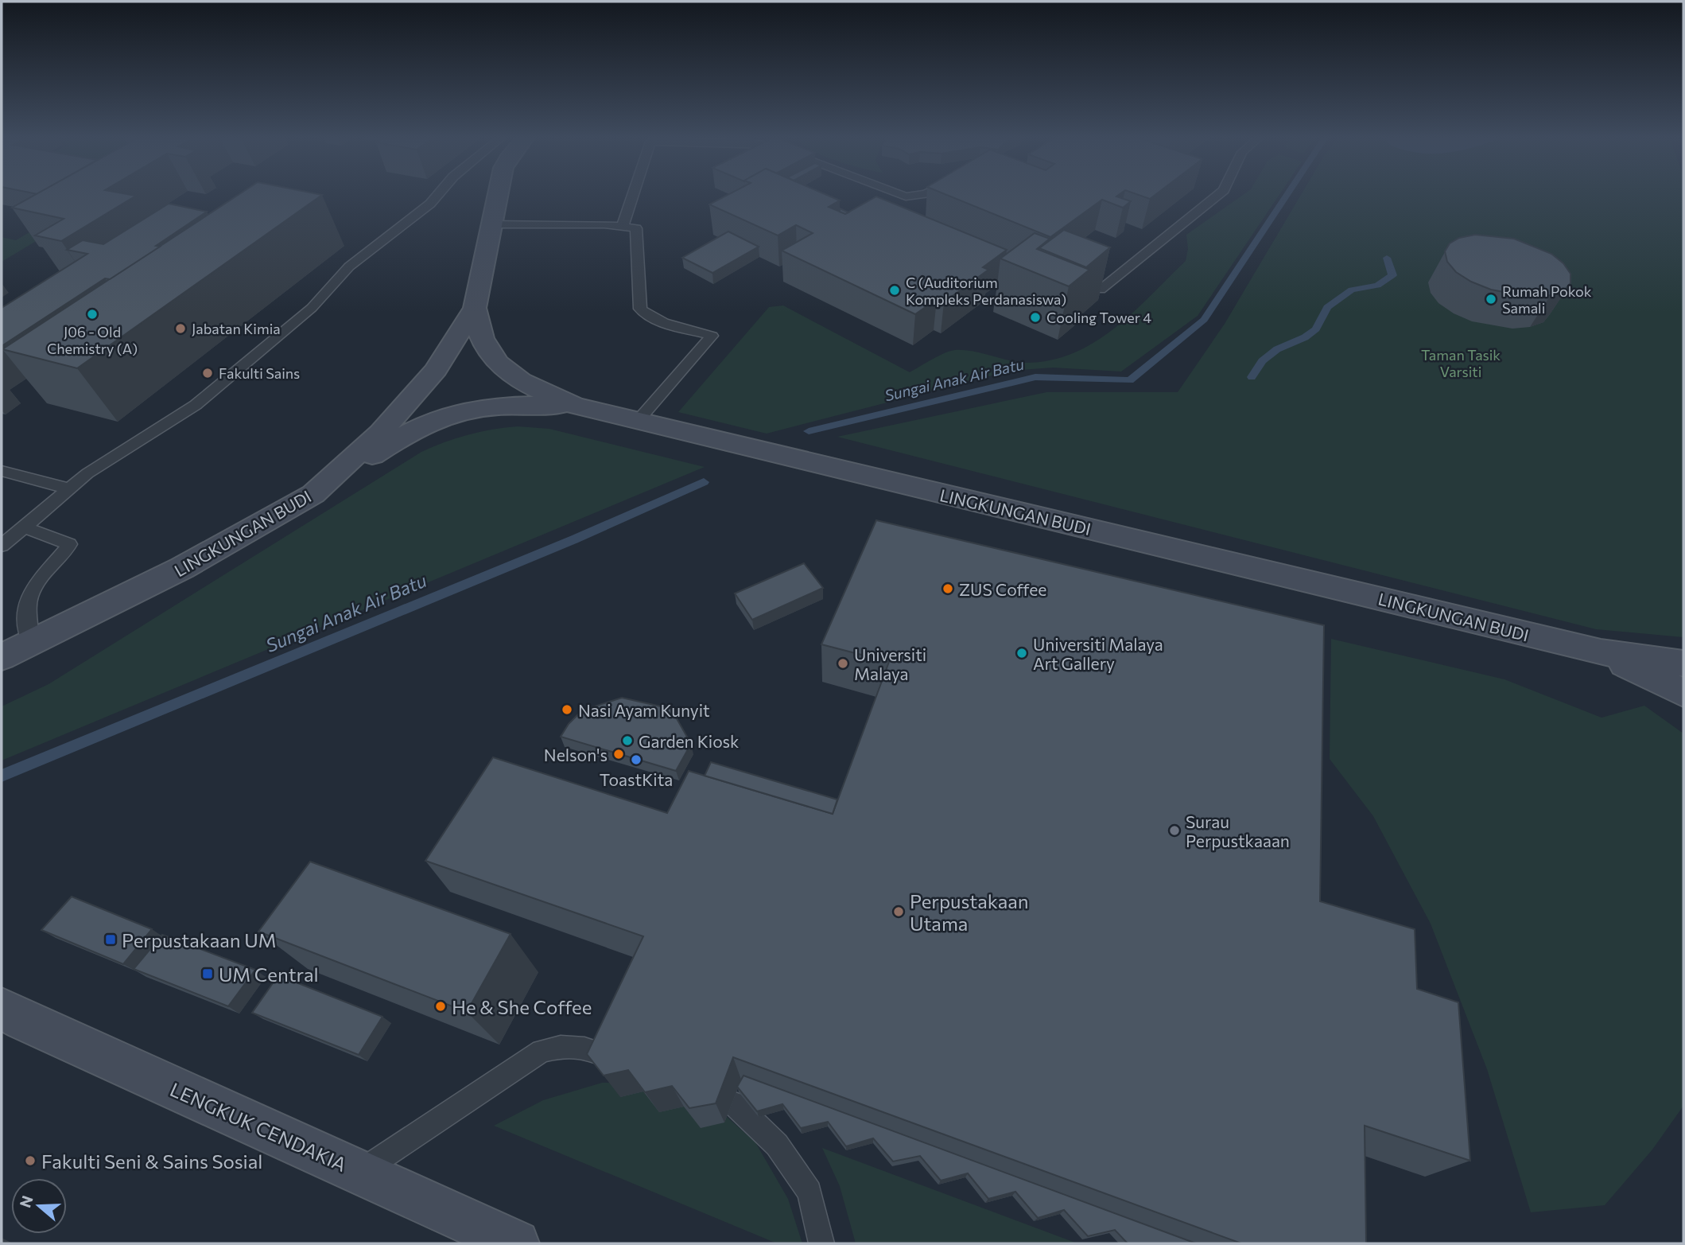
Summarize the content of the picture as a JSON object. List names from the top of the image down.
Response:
{
  "streets": {
    "street": ["LINGKUNGAN BUDI", "LENGKUK CENDAKIA"]
  },
  "water": ["Sungai Anak Air Batu"],
  "parks": ["Taman Tasik Varsiti"],
  "places": {
    "other": [
      "C (Auditorium Kompleks Perdanasiswa)",
      "Rumah Pokok Samali",
      "J06 - Old Chemistry (A)",
      "Cooling Tower 4",
      "Jabatan Kimia",
      "Fakulti Sains",
      "ZUS Coffee",
      "Universiti Malaya Art Gallery",
      "Universiti Malaya",
      "Nasi Ayam Kunyit",
      "Garden Kiosk",
      "Nelson's",
      "ToastKita",
      "Surau Perpustkaaan",
      "Perpustakaan Utama",
      "He & She Coffee",
      "Fakulti Seni & Sains Sosial"
    ],
    "transit": ["Perpustakaan UM", "UM Central"]
  },
  "north": "left"
}
